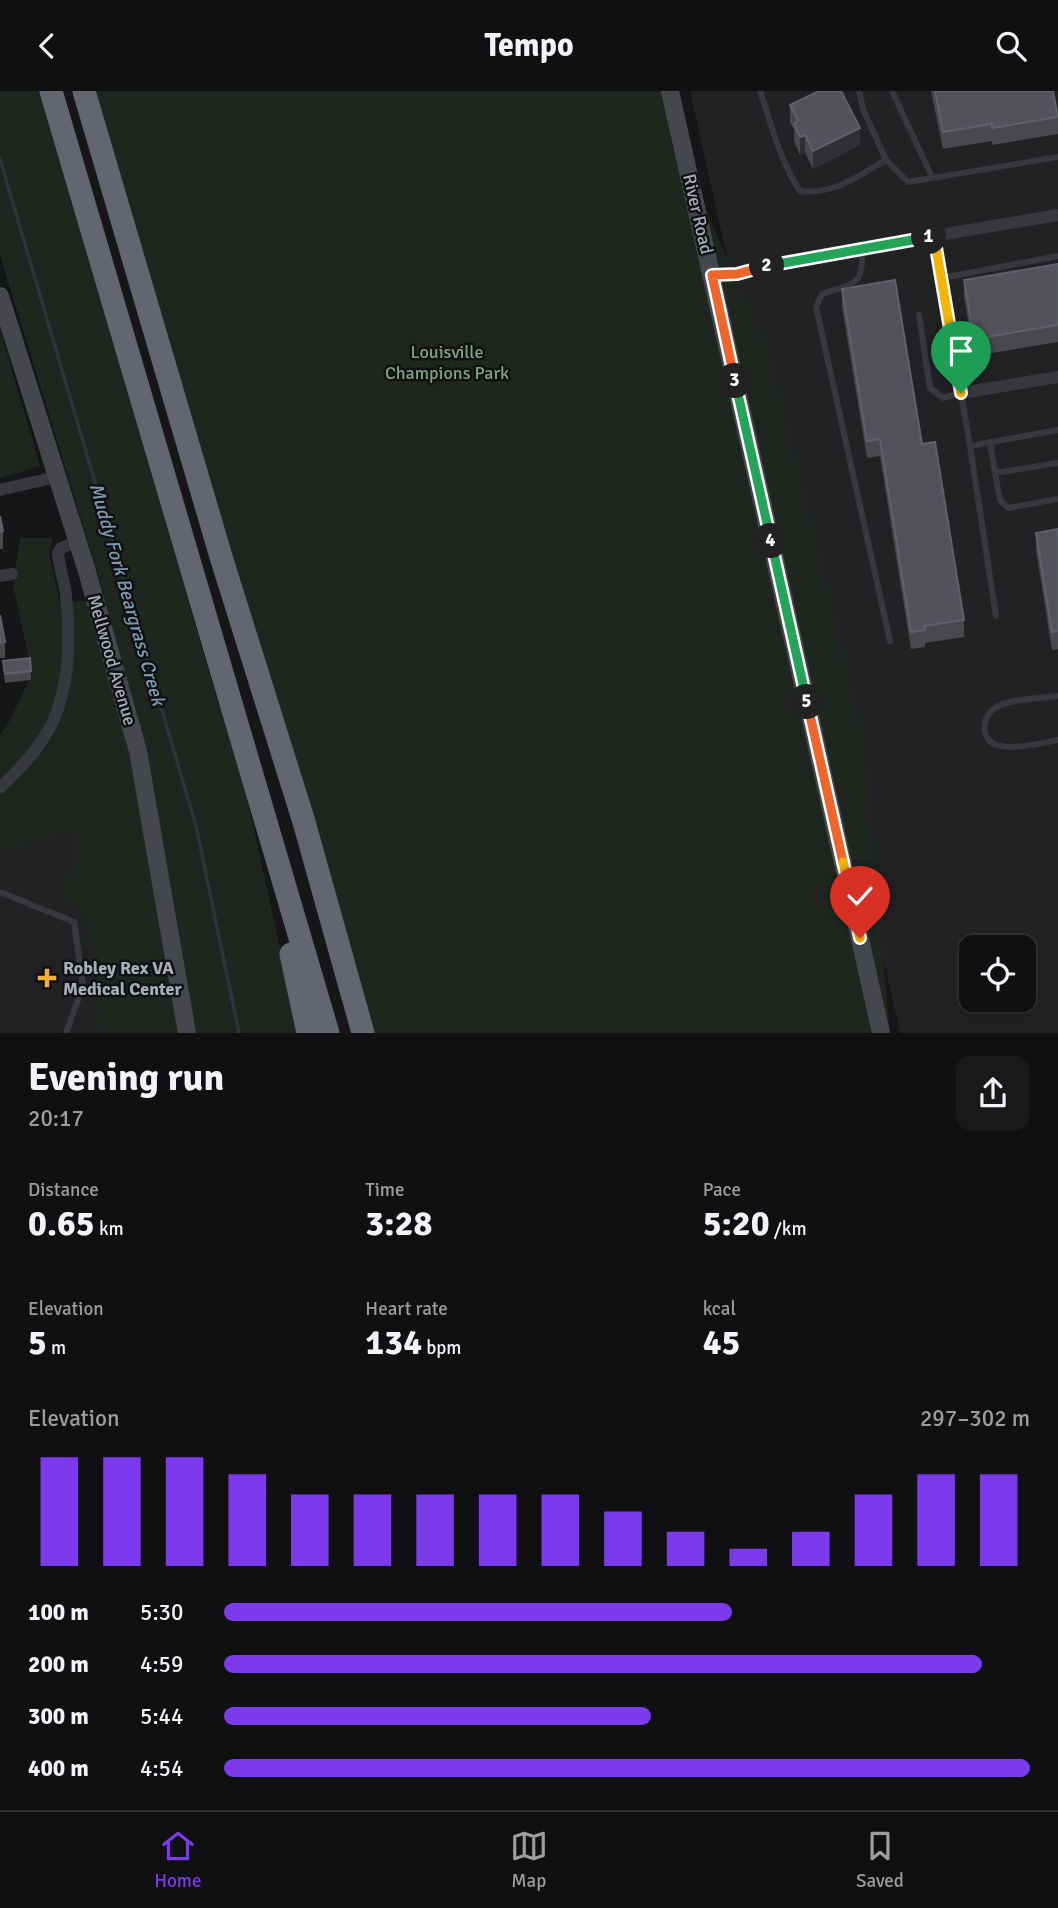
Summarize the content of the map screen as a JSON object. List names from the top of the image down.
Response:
{
  "streets": {
    "street": ["River Road", "Mellwood Avenue"]
  },
  "water": ["Muddy Fork Beargrass Creek"],
  "parks": ["Louisville Champions Park"],
  "places": {
    "health": ["Robley Rex VA Medical Center"]
  },
  "page": {
    "header": "Tempo",
    "pins": [
      "1",
      "2",
      "3",
      "4",
      "5"
    ],
    "heading": ["Evening run", "20:17"],
    "stats": [
      ["Distance", "0.65 km"],
      ["Time", "3:28"],
      ["Pace", "5:20 /km"],
      ["Elevation", "5 m"],
      ["Heart rate", "134 bpm"],
      ["kcal", "45"]
    ],
    "chart": ["Elevation", "297–302 m"],
    "list": [
      {
        "name": "100 m",
        "note": "5:30"
      },
      {
        "name": "200 m",
        "note": "4:59"
      },
      {
        "name": "300 m",
        "note": "5:44"
      },
      {
        "name": "400 m",
        "note": "4:54"
      }
    ],
    "tabs": ["Home", "Map", "Saved"]
  }
}
